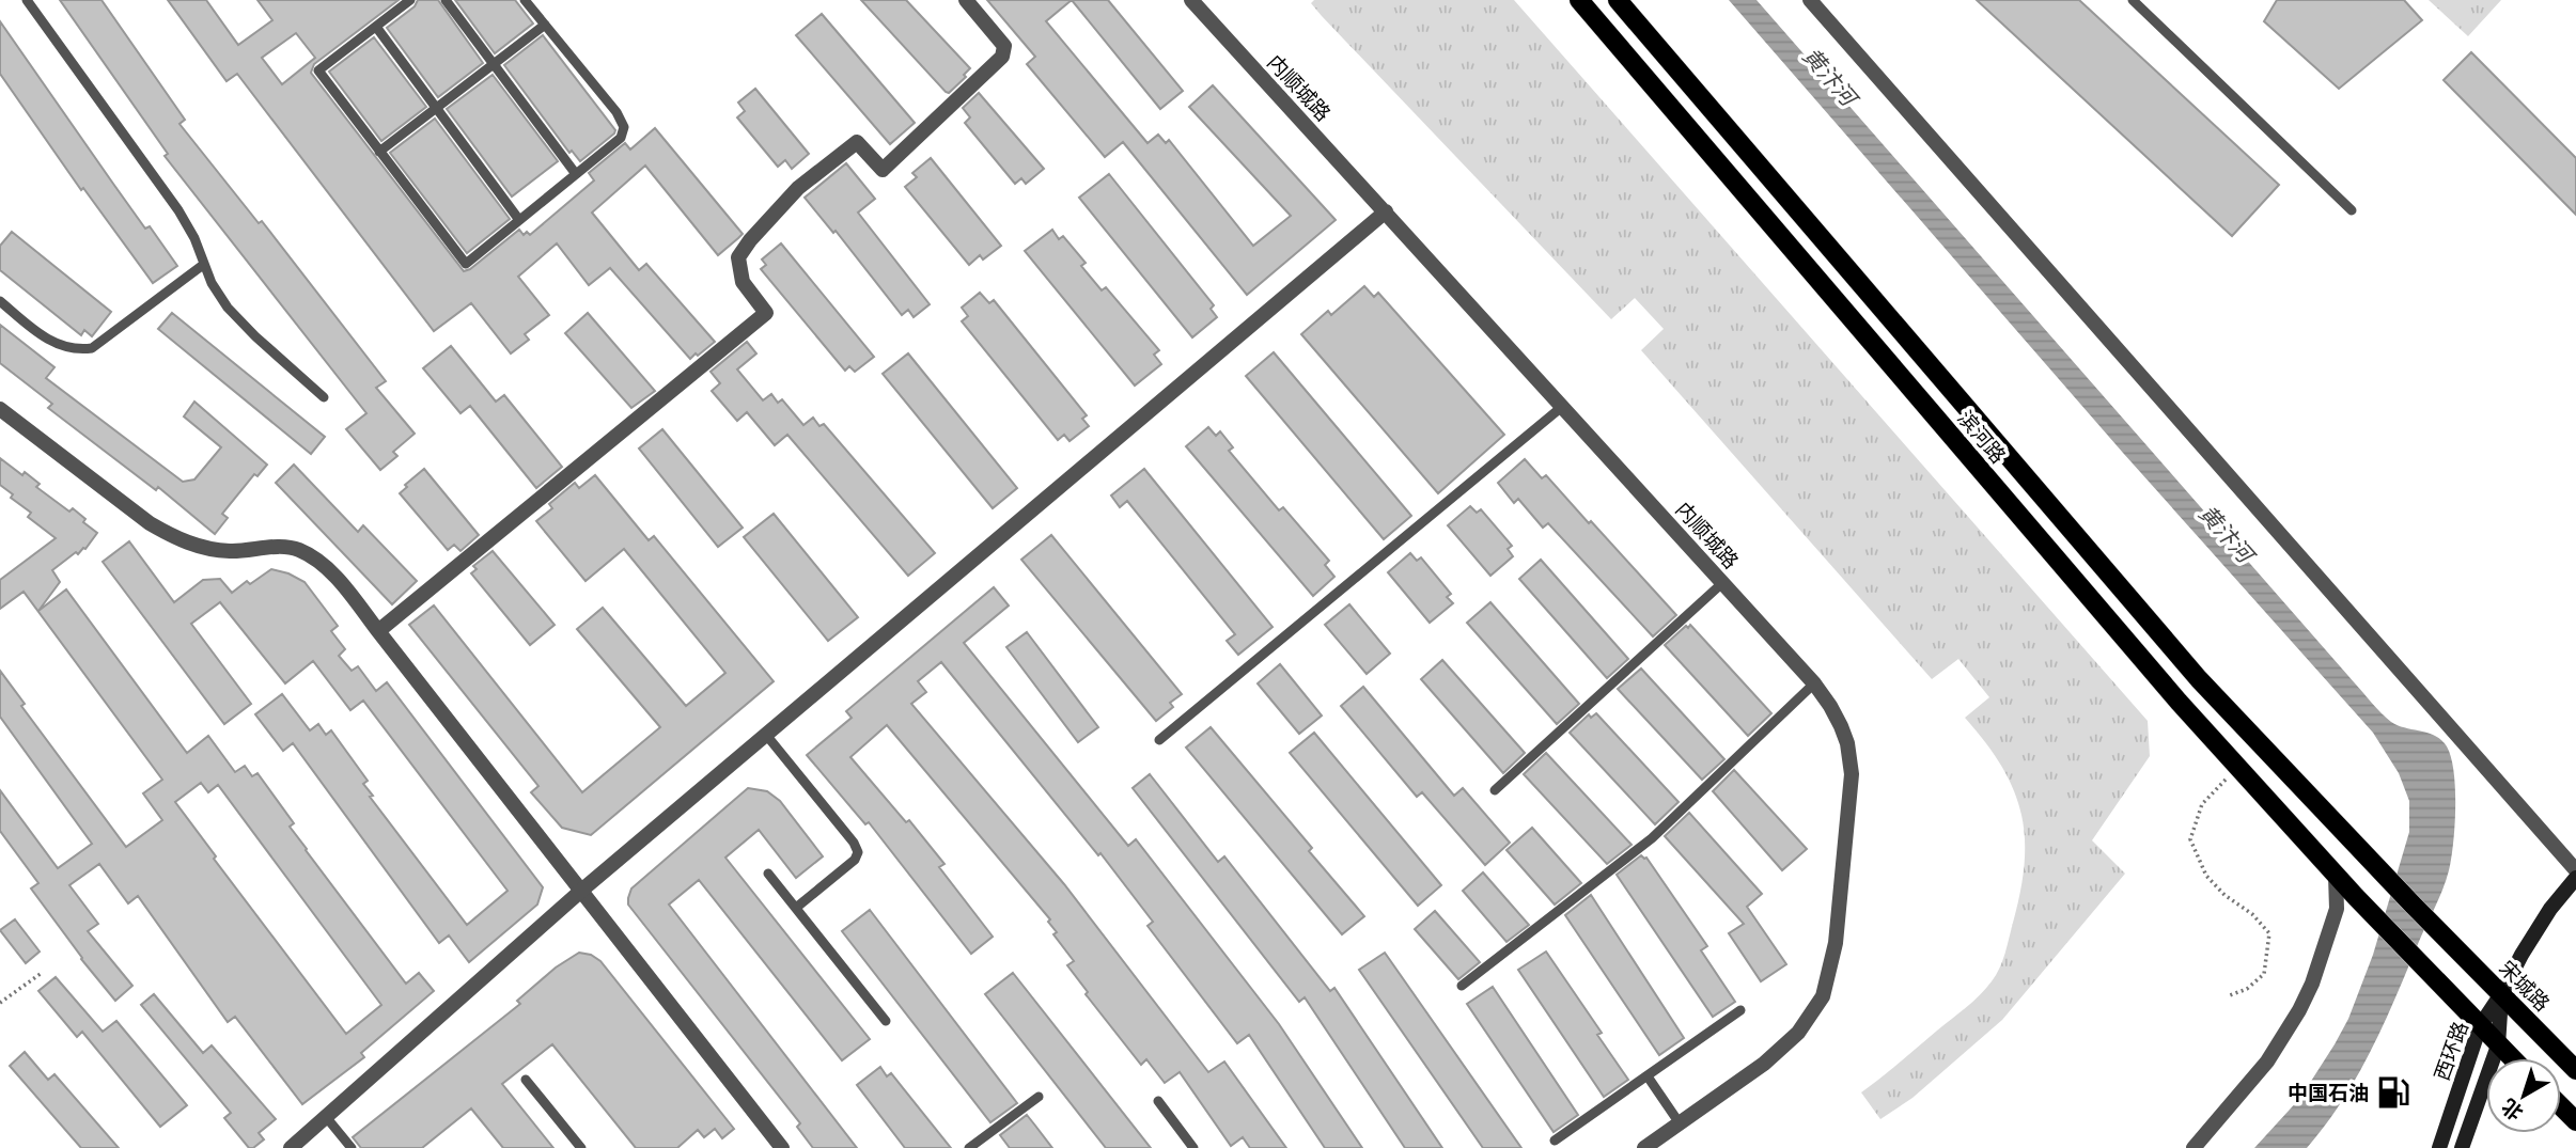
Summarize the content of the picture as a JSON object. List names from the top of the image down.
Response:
{
  "streets": {
    "main road": ["滨河路", "宋城路", "西环路"],
    "street": ["内顺城路"]
  },
  "crossings": [
    ["滨河路", "宋城路"],
    ["滨河路", "西环路"],
    ["宋城路", "西环路"]
  ],
  "water": ["黄汴河"],
  "places": {
    "fuel station": ["中国石油"]
  },
  "north": "bottom left"
}
